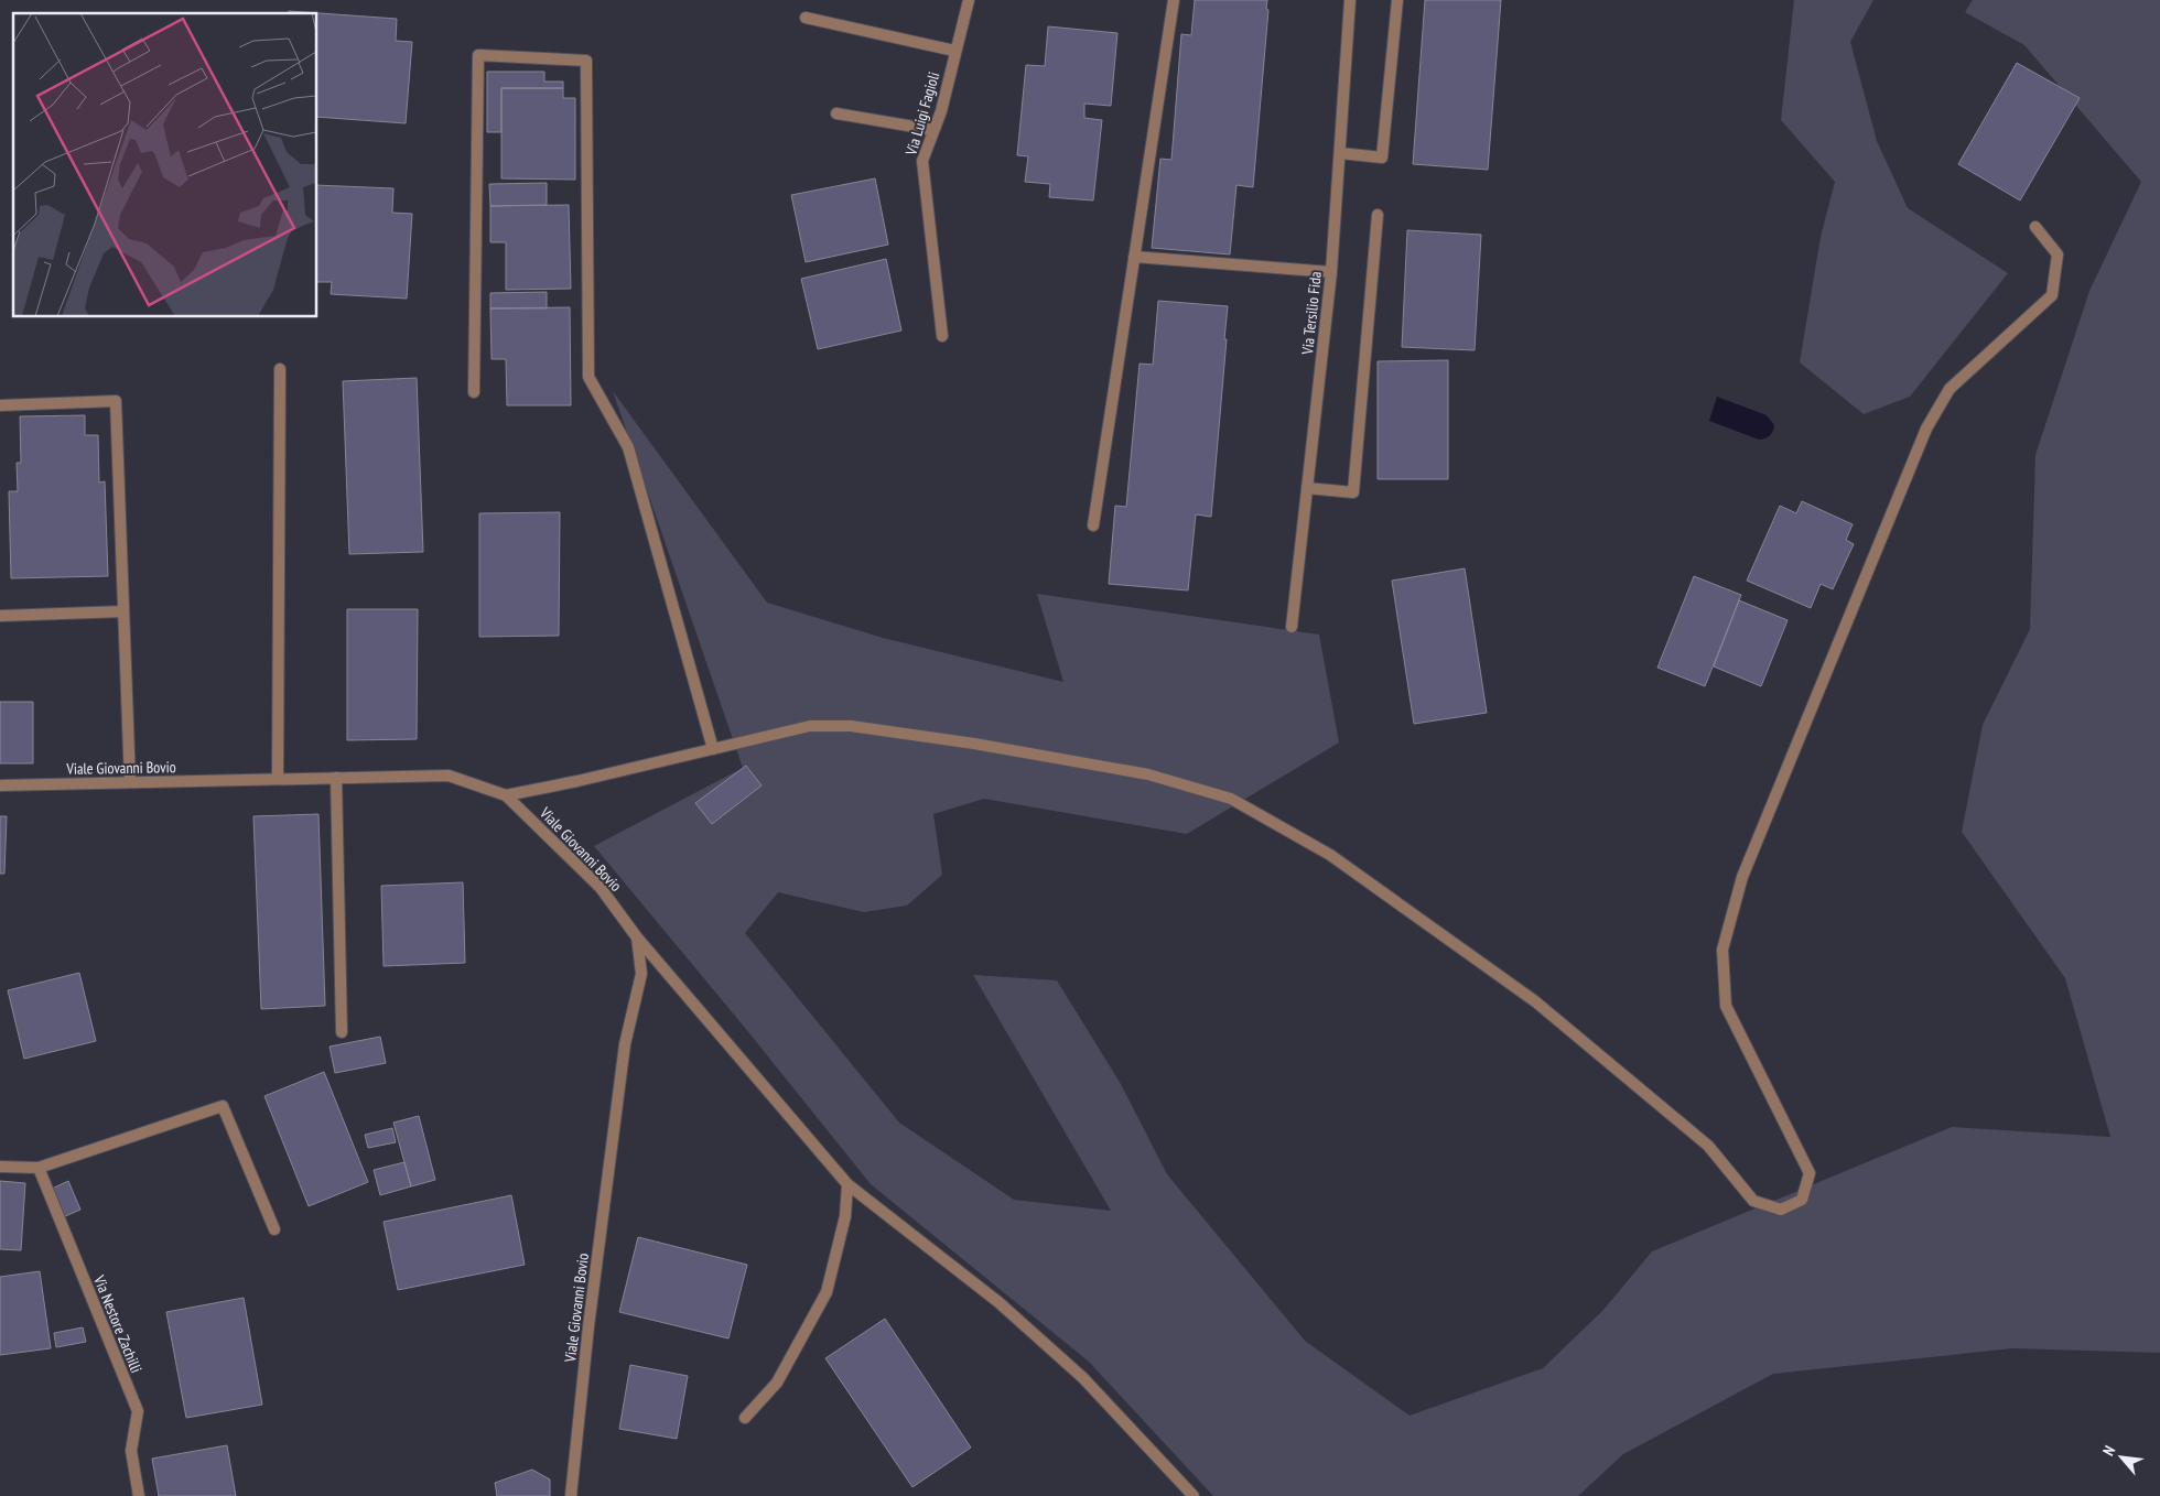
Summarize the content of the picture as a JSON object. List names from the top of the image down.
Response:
{
  "streets": {
    "street": [
      "Via Luigi Fagioli",
      "Via Tersilio Fida",
      "Viale Giovanni Bovio",
      "Via Nestore Zachilli"
    ]
  },
  "north": "top left"
}
